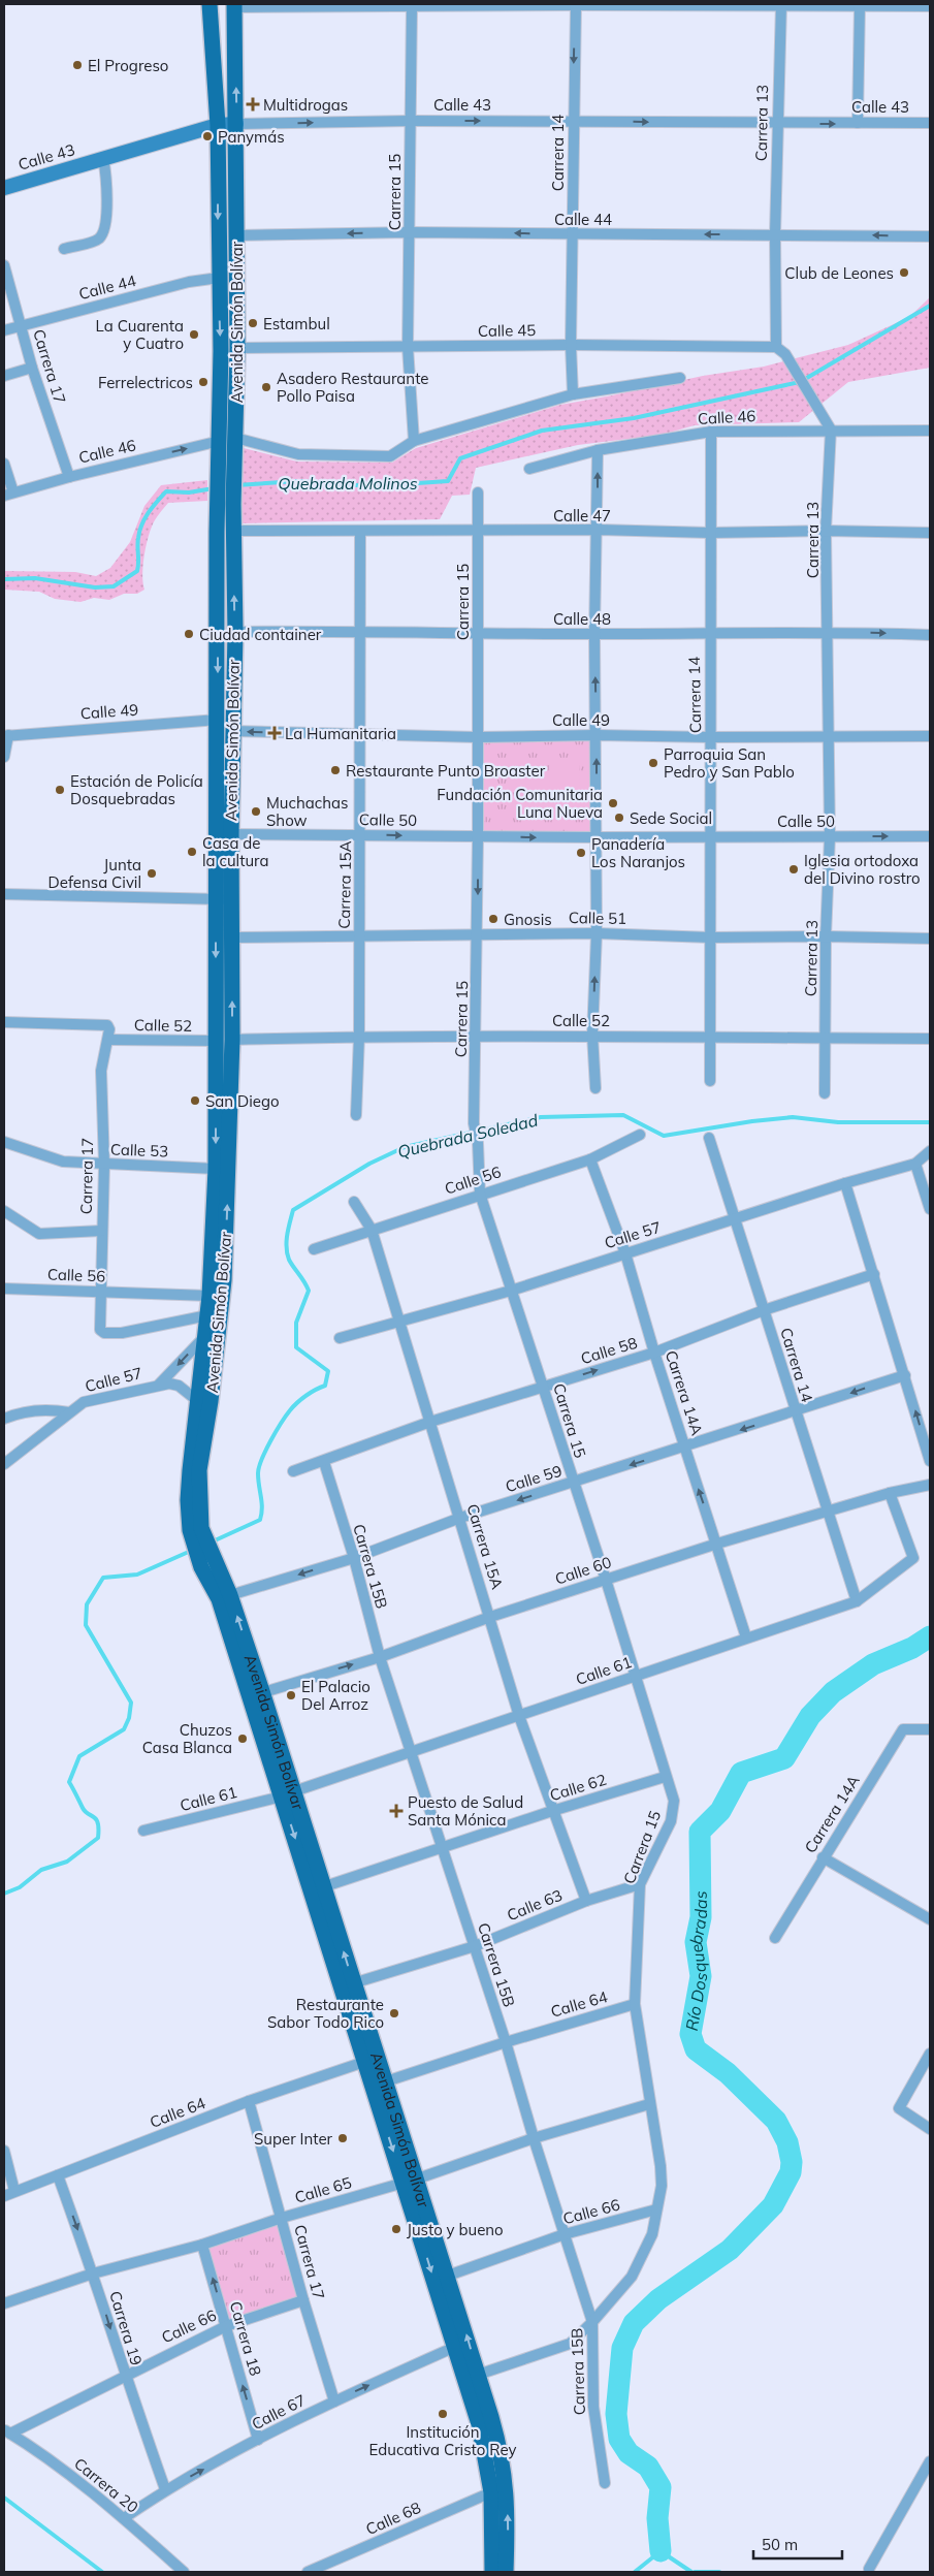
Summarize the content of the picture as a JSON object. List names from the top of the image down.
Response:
{
  "streets": {
    "main road": ["Avenida Simón Bolívar"],
    "street": [
      "Calle 43",
      "Carrera 13",
      "Carrera 14",
      "Carrera 15",
      "Calle 44",
      "Calle 45",
      "Carrera 17",
      "Calle 46",
      "Calle 47",
      "Calle 48",
      "Calle 49",
      "Calle 50",
      "Carrera 15A",
      "Calle 51",
      "Calle 52",
      "Calle 53",
      "Calle 56",
      "Calle 57",
      "Calle 58",
      "Carrera 14A",
      "Calle 59",
      "Carrera 15B",
      "Calle 60",
      "Calle 61",
      "Calle 62",
      "Calle 63",
      "Calle 64",
      "Calle 65",
      "Calle 66",
      "Carrera 19",
      "Carrera 18",
      "Calle 67",
      "Carrera 20",
      "Calle 68"
    ]
  },
  "crossings": [
    ["Calle 43", "Carrera 13"],
    ["Calle 43", "Carrera 14"],
    ["Calle 43", "Carrera 15"],
    ["Calle 43", "Avenida Simón Bolívar"],
    ["Carrera 13", "Calle 44"],
    ["Carrera 13", "Calle 45"],
    ["Carrera 13", "Calle 46"],
    ["Carrera 13", "Calle 47"],
    ["Carrera 13", "Calle 48"],
    ["Carrera 13", "Calle 49"],
    ["Carrera 13", "Calle 50"],
    ["Carrera 13", "Calle 51"],
    ["Carrera 13", "Calle 52"],
    ["Carrera 14", "Calle 44"],
    ["Carrera 14", "Calle 45"],
    ["Carrera 14", "Calle 46"],
    ["Carrera 14", "Calle 47"],
    ["Carrera 14", "Calle 48"],
    ["Carrera 14", "Calle 49"],
    ["Carrera 14", "Calle 50"],
    ["Carrera 14", "Calle 51"],
    ["Carrera 14", "Calle 52"],
    ["Carrera 14", "Calle 57"],
    ["Carrera 14", "Calle 58"],
    ["Carrera 14", "Calle 59"],
    ["Carrera 14", "Calle 60"],
    ["Carrera 14", "Calle 61"],
    ["Carrera 15", "Calle 44"],
    ["Carrera 15", "Calle 45"],
    ["Carrera 15", "Calle 47"],
    ["Carrera 15", "Calle 48"],
    ["Carrera 15", "Calle 49"],
    ["Carrera 15", "Calle 50"],
    ["Carrera 15", "Calle 51"],
    ["Carrera 15", "Calle 52"],
    ["Carrera 15", "Calle 56"],
    ["Carrera 15", "Calle 57"],
    ["Carrera 15", "Calle 58"],
    ["Carrera 15", "Calle 59"],
    ["Carrera 15", "Carrera 15B"],
    ["Carrera 15", "Calle 60"],
    ["Carrera 15", "Calle 61"],
    ["Carrera 15", "Calle 62"],
    ["Carrera 15", "Calle 63"],
    ["Carrera 15", "Calle 64"],
    ["Carrera 15", "Calle 65"],
    ["Carrera 15", "Calle 66"],
    ["Calle 44", "Avenida Simón Bolívar"],
    ["Calle 44", "Carrera 17"],
    ["Avenida Simón Bolívar", "Calle 45"],
    ["Avenida Simón Bolívar", "Carrera 17"],
    ["Avenida Simón Bolívar", "Calle 46"],
    ["Avenida Simón Bolívar", "Calle 47"],
    ["Avenida Simón Bolívar", "Calle 48"],
    ["Avenida Simón Bolívar", "Calle 49"],
    ["Avenida Simón Bolívar", "Calle 50"],
    ["Avenida Simón Bolívar", "Calle 51"],
    ["Avenida Simón Bolívar", "Calle 52"],
    ["Avenida Simón Bolívar", "Calle 53"],
    ["Avenida Simón Bolívar", "Calle 56"],
    ["Avenida Simón Bolívar", "Calle 57"],
    ["Avenida Simón Bolívar", "Calle 59"],
    ["Avenida Simón Bolívar", "Calle 60"],
    ["Avenida Simón Bolívar", "Calle 61"],
    ["Avenida Simón Bolívar", "Calle 62"],
    ["Avenida Simón Bolívar", "Calle 63"],
    ["Avenida Simón Bolívar", "Calle 64"],
    ["Avenida Simón Bolívar", "Calle 65"],
    ["Avenida Simón Bolívar", "Calle 66"],
    ["Avenida Simón Bolívar", "Calle 67"],
    ["Avenida Simón Bolívar", "Calle 68"],
    ["Carrera 17", "Calle 46"],
    ["Carrera 17", "Calle 52"],
    ["Carrera 17", "Calle 53"],
    ["Carrera 17", "Calle 56"],
    ["Carrera 17", "Calle 64"],
    ["Carrera 17", "Calle 65"],
    ["Carrera 17", "Calle 66"],
    ["Carrera 17", "Calle 67"],
    ["Calle 47", "Carrera 15A"],
    ["Calle 48", "Carrera 15A"],
    ["Calle 49", "Carrera 15A"],
    ["Calle 50", "Carrera 15A"],
    ["Carrera 15A", "Calle 51"],
    ["Carrera 15A", "Calle 52"],
    ["Carrera 15A", "Calle 56"],
    ["Carrera 15A", "Calle 57"],
    ["Carrera 15A", "Calle 58"],
    ["Carrera 15A", "Calle 59"],
    ["Carrera 15A", "Calle 60"],
    ["Carrera 15A", "Calle 61"],
    ["Carrera 15A", "Calle 62"],
    ["Carrera 15A", "Calle 63"],
    ["Calle 56", "Carrera 14A"],
    ["Calle 57", "Carrera 14A"],
    ["Calle 58", "Carrera 14A"],
    ["Calle 58", "Carrera 15B"],
    ["Carrera 14A", "Calle 59"],
    ["Carrera 14A", "Calle 60"],
    ["Carrera 14A", "Calle 61"],
    ["Calle 59", "Carrera 15B"],
    ["Carrera 15B", "Calle 60"],
    ["Carrera 15B", "Calle 61"],
    ["Carrera 15B", "Calle 62"],
    ["Carrera 15B", "Calle 63"],
    ["Carrera 15B", "Calle 64"],
    ["Carrera 15B", "Calle 65"],
    ["Carrera 15B", "Calle 66"],
    ["Calle 60", "Calle 61"],
    ["Calle 64", "Carrera 19"],
    ["Calle 65", "Carrera 19"],
    ["Calle 65", "Carrera 18"],
    ["Calle 66", "Carrera 19"],
    ["Calle 66", "Carrera 18"],
    ["Calle 66", "Carrera 20"],
    ["Carrera 19", "Calle 67"],
    ["Carrera 18", "Calle 67"],
    ["Calle 67", "Carrera 20"]
  ],
  "one_way": [
    "Calle 43",
    "Calle 44",
    "Calle 50",
    "Calle 59",
    "Carrera 19",
    "Carrera 18",
    "Calle 67"
  ],
  "water": ["Quebrada Molinos", "Quebrada Soledad", "Río Dosquebradas"],
  "places": {
    "other": [
      "El Progreso",
      "Panymás",
      "Club de Leones",
      "Estambul",
      "La Cuarenta y Cuatro",
      "Ferrelectricos",
      "Asadero Restaurante Pollo Paisa",
      "Ciudad container",
      "Parroquia San Pedro y San Pablo",
      "Restaurante Punto Broaster",
      "Estación de Policía Dosquebradas",
      "Fundación Comunitaria Luna Nueva",
      "Muchachas Show",
      "Sede Social",
      "Casa de la cultura",
      "Panadería Los Naranjos",
      "Iglesia ortodoxa del Divino rostro",
      "Junta Defensa Civil",
      "Gnosis",
      "San Diego",
      "El Palacio Del Arroz",
      "Chuzos Casa Blanca",
      "Restaurante Sabor Todo Rico",
      "Super Inter",
      "Justo y bueno",
      "Institución Educativa Cristo Rey"
    ],
    "health": ["Multidrogas", "La Humanitaria", "Puesto de Salud Santa Mónica"]
  },
  "scale_bar": "50 m"
}
